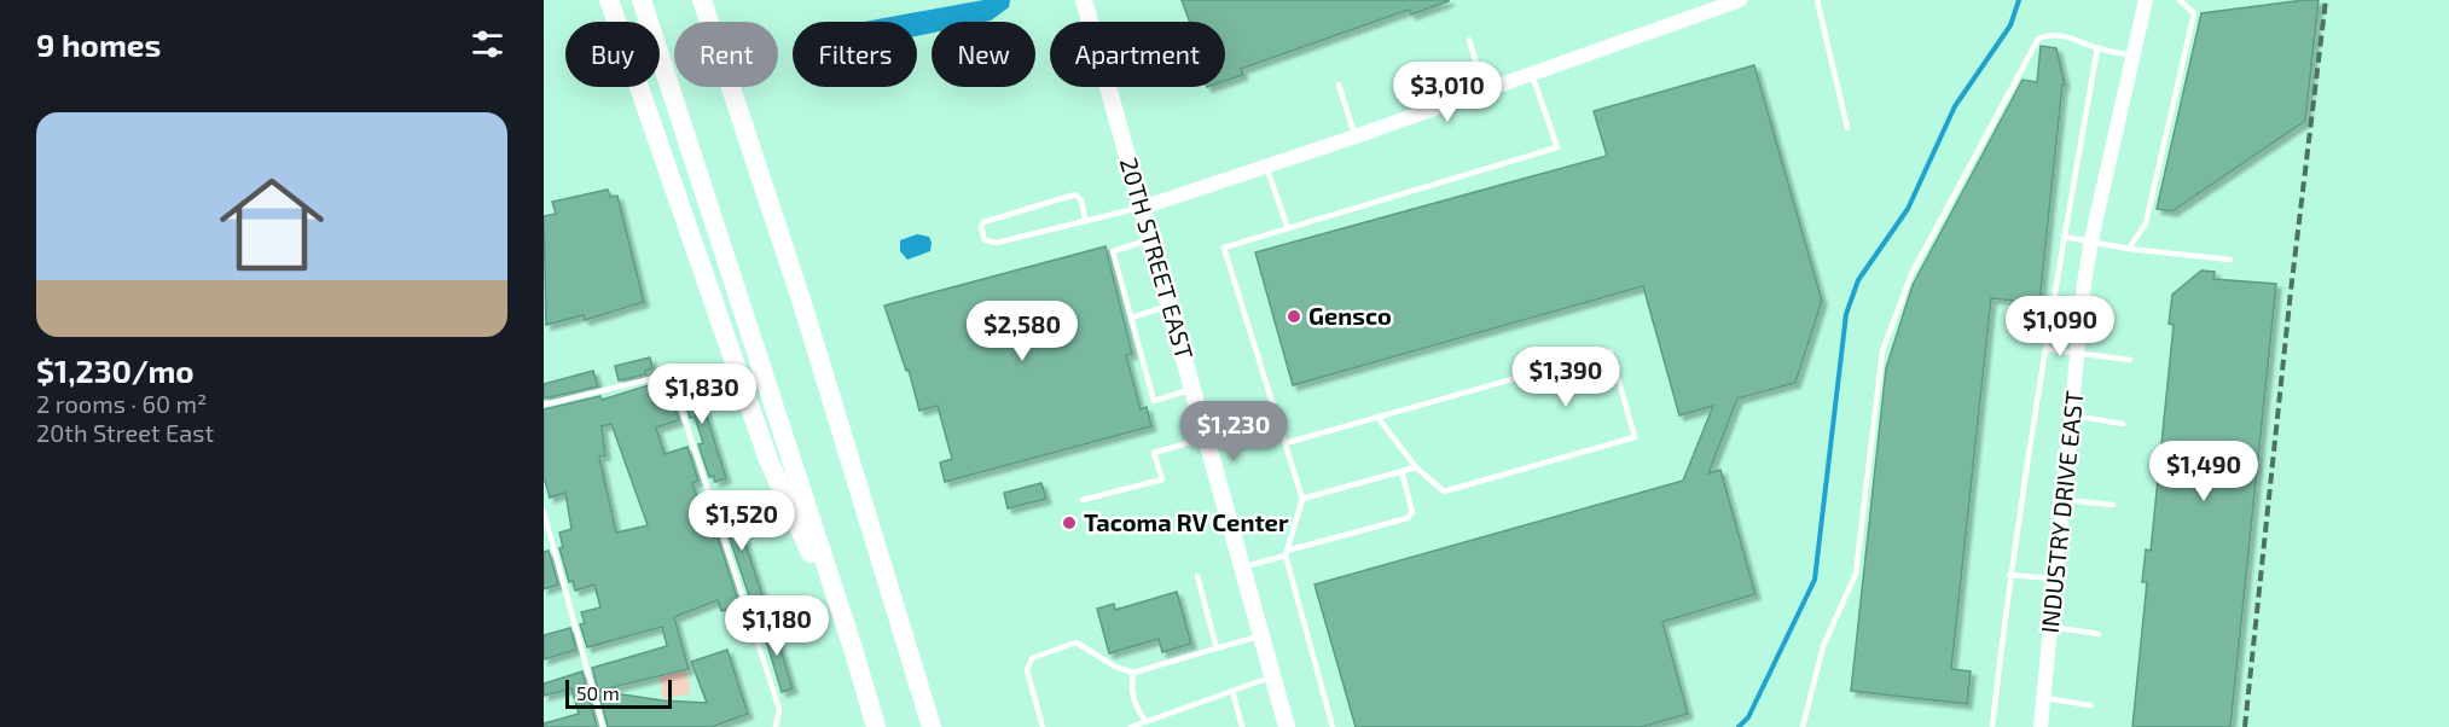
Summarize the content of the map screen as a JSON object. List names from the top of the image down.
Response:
{
  "streets": {
    "main road": ["20TH STREET EAST"],
    "street": ["INDUSTRY DRIVE EAST"]
  },
  "places": ["Gensco", "Tacoma RV Center"],
  "scale_bar": "50 m",
  "page": {
    "heading": "9 homes",
    "chip": [
      "Buy",
      "Rent",
      "Filters",
      "New",
      "Apartment"
    ],
    "price": [
      "$3,010",
      "$1,090",
      "$2,580",
      "$1,390",
      "$1,830",
      "$1,230",
      "$1,490",
      "$1,520",
      "$1,180"
    ],
    "list": [
      {
        "name": "$1,230/mo",
        "note": "2 rooms · 60 m² · 20th Street East"
      }
    ],
    "scale": "50 m"
  }
}
